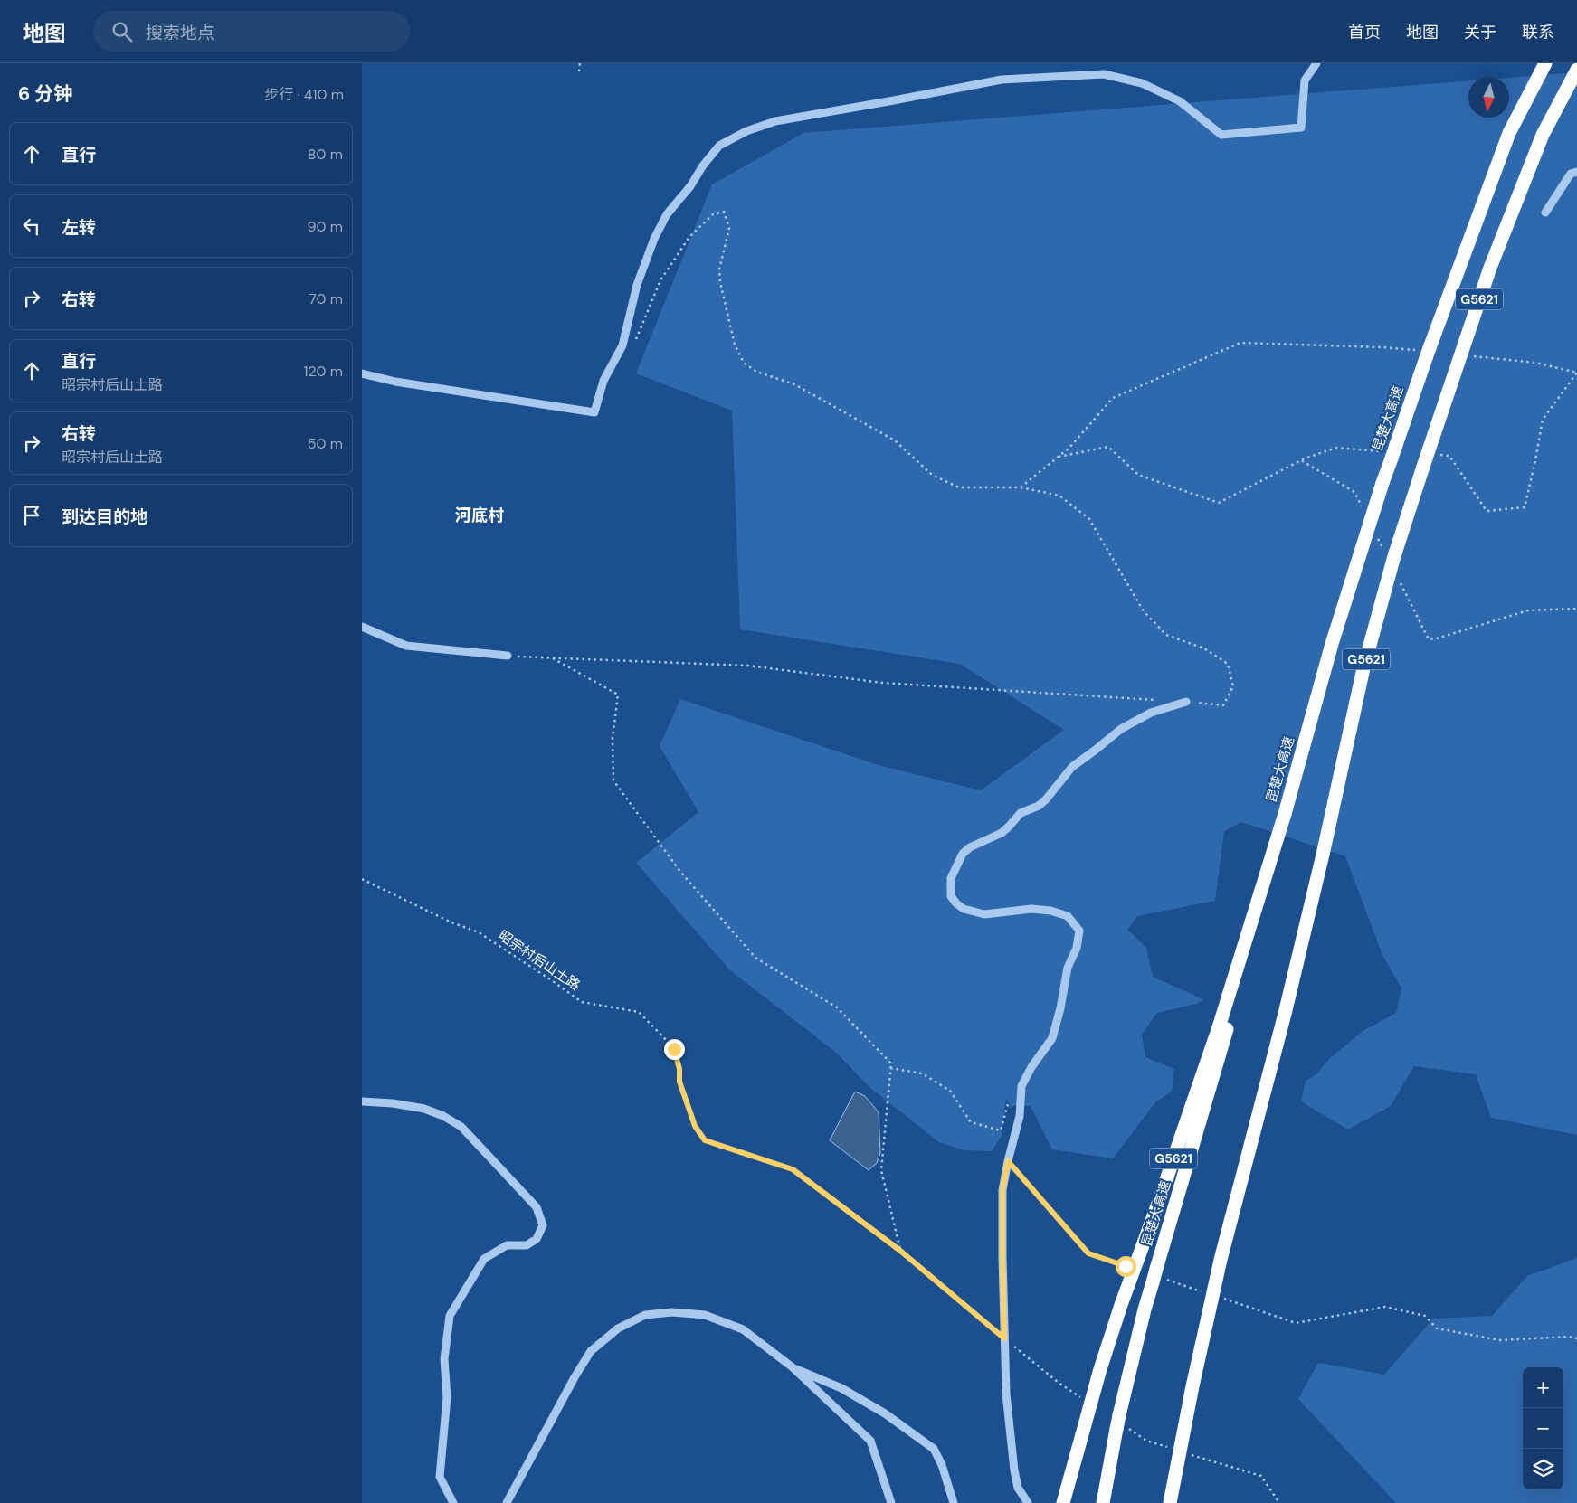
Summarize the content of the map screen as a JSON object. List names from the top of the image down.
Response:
{
  "streets": {
    "highway": ["G5621", "昆楚大高速"],
    "path": ["昭宗村后山土路"]
  },
  "crossings": [
    ["G5621", "昆楚大高速"]
  ],
  "districts": ["河底村"],
  "north": "bottom",
  "page": {
    "header": "地图",
    "search": "搜索地点",
    "nav": [
      "首页",
      "地图",
      "关于",
      "联系"
    ],
    "heading": ["6 分钟", "步行 · 410 m"],
    "list": [
      ["直行", "80 m"],
      ["左转", "90 m"],
      ["右转", "70 m"],
      ["直行", "昭宗村后山土路", "120 m"],
      ["右转", "昭宗村后山土路", "50 m"],
      "到达目的地"
    ],
    "map_buttons": ["+", "−"]
  }
}
